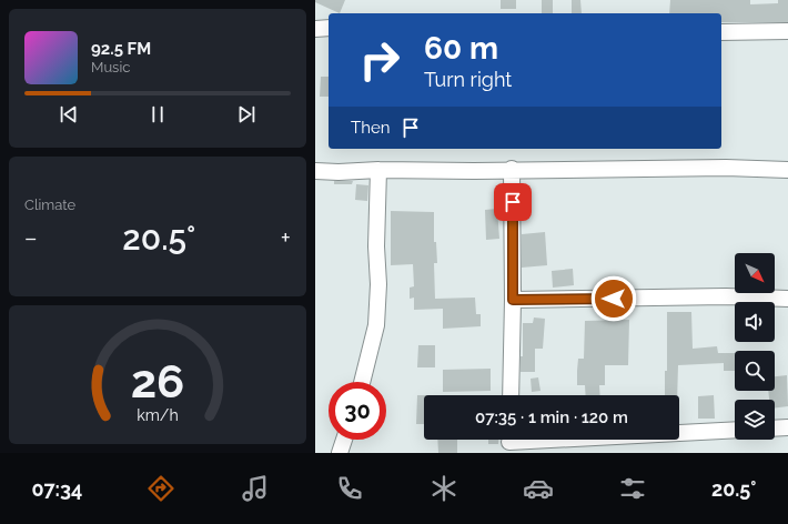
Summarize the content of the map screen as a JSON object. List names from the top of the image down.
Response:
{
  "north": "bottom right",
  "page": {
    "turn": ["60 m", "Turn right"],
    "song": ["92.5 FM", "Music"],
    "then": "Then",
    "tile": "Climate",
    "heat": ["−", "20.5°", "+"],
    "limit": "30",
    "trip": "07:35 · 1 min · 120 m",
    "tabs": ["07:34", "20.5°"],
    "gauge": ["26", "km/h"]
  }
}
